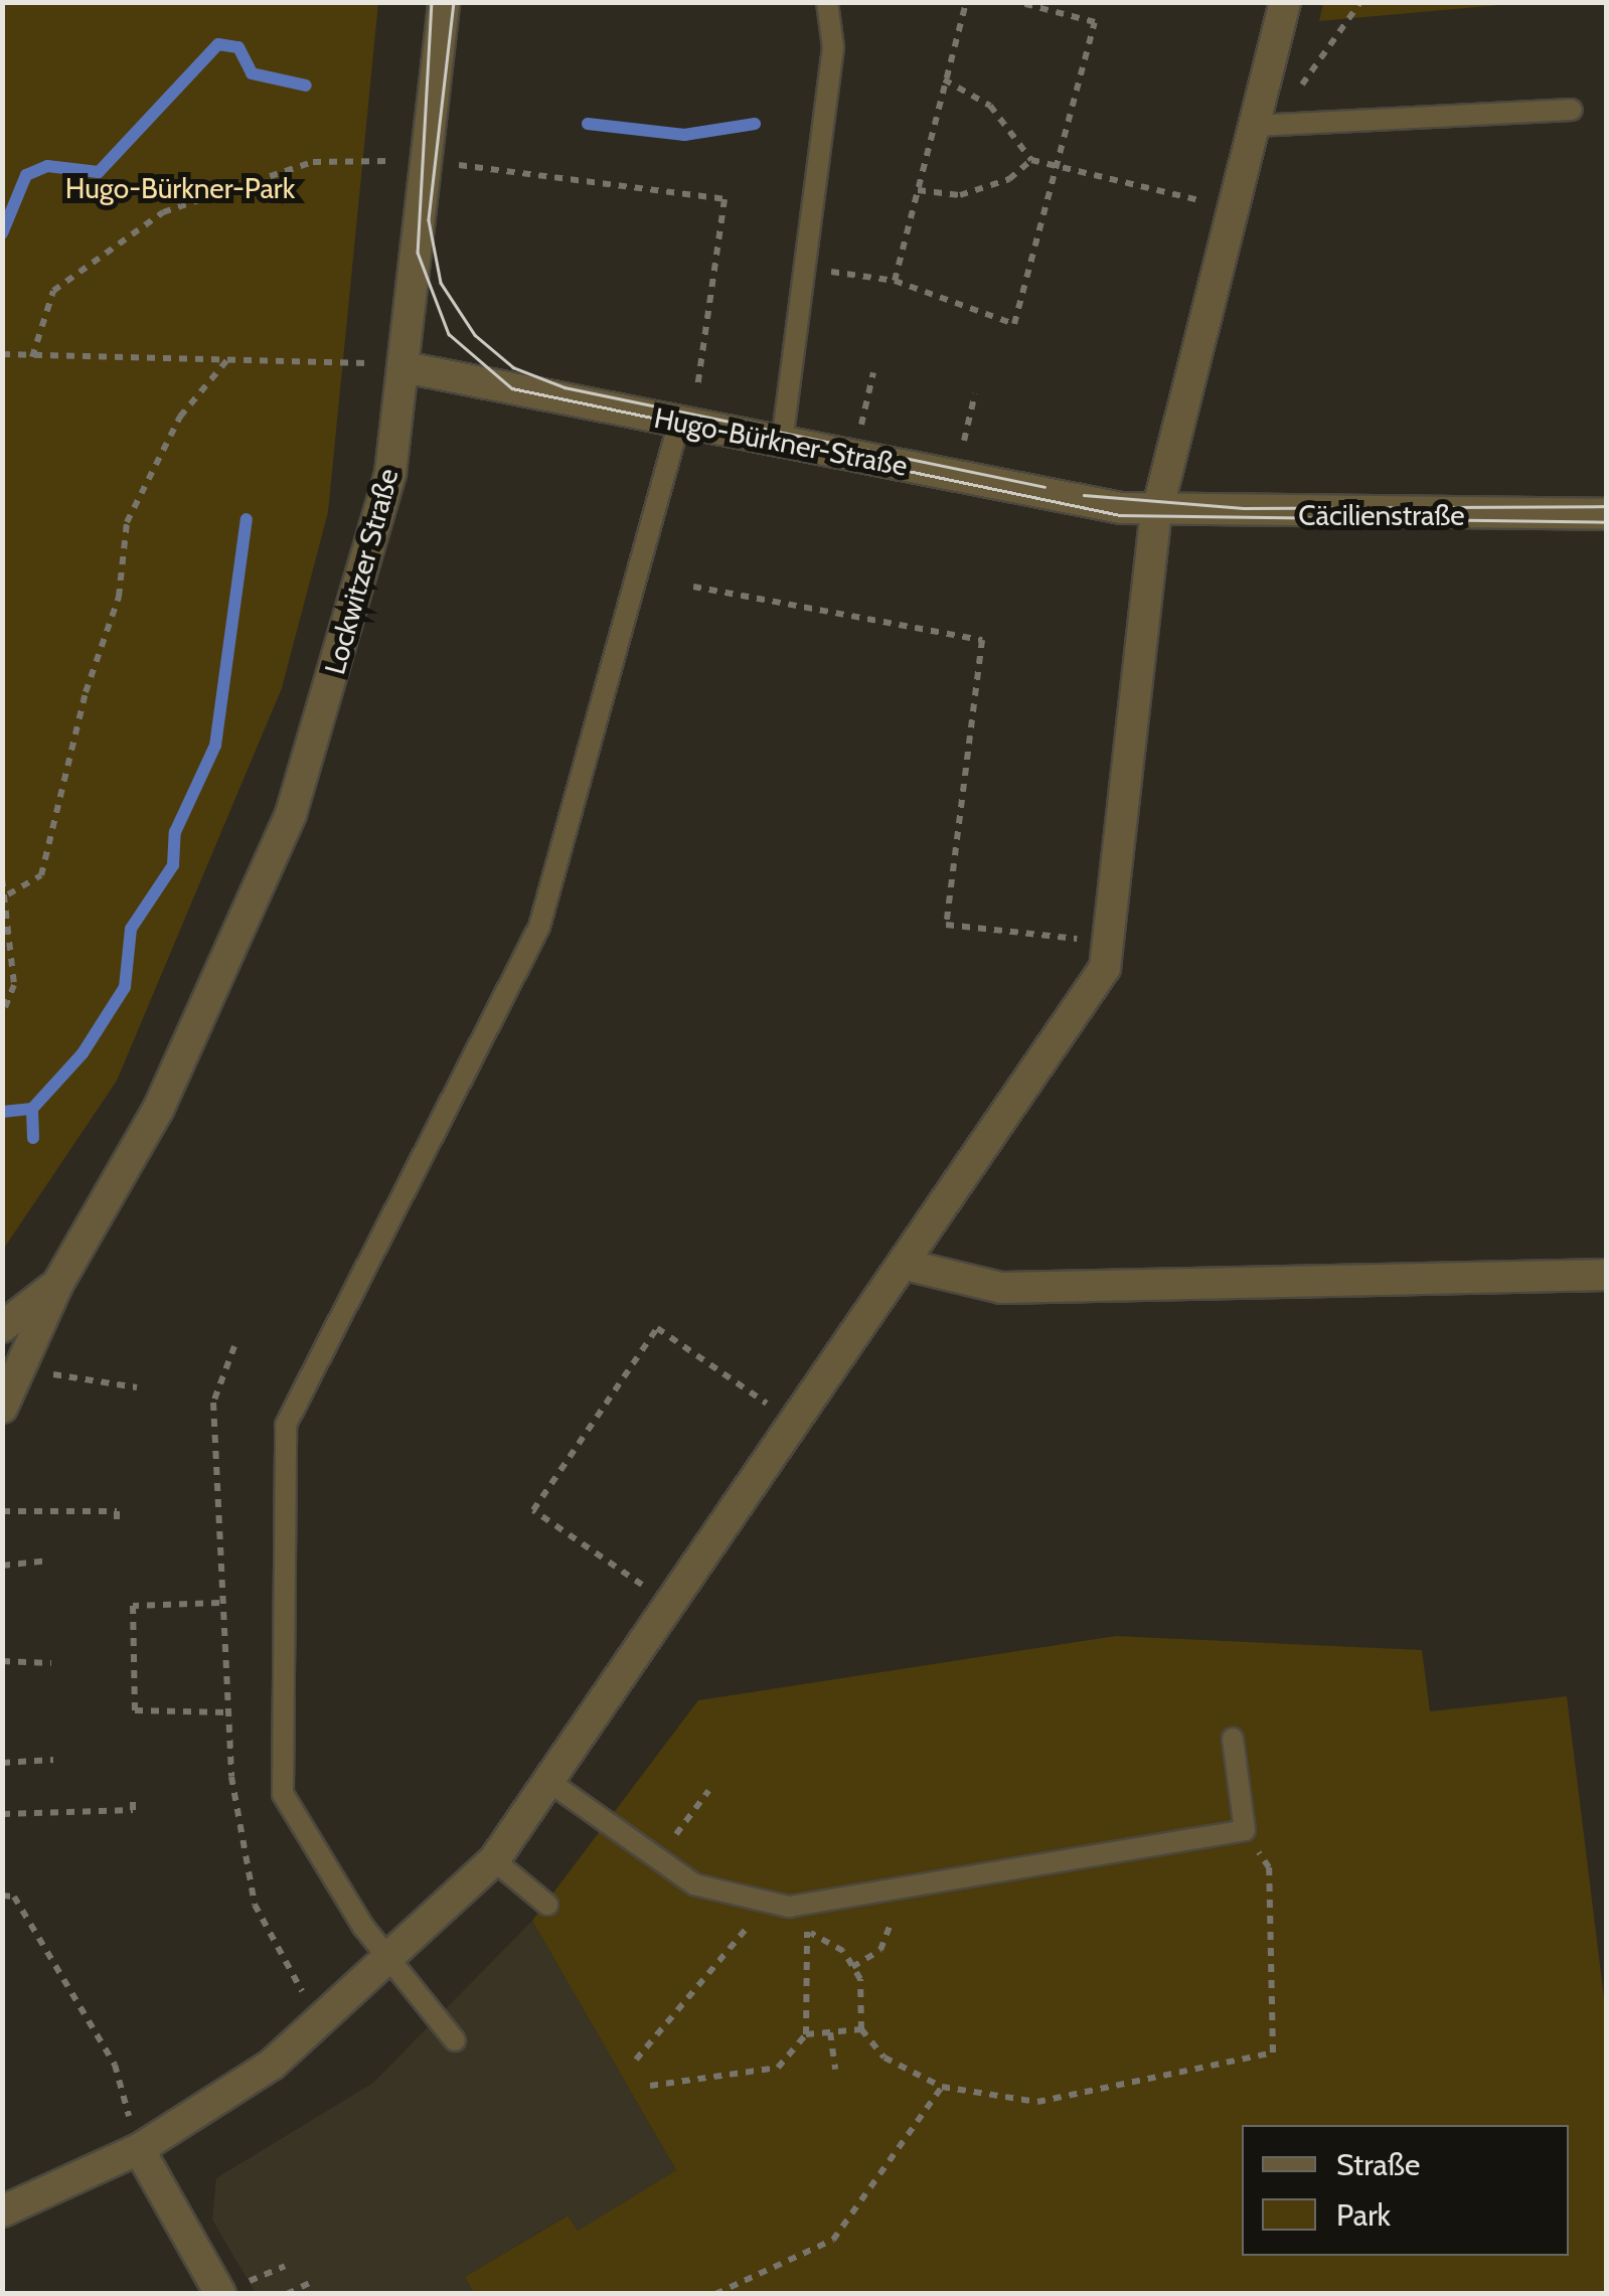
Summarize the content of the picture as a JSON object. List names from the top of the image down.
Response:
{
  "streets": {
    "street": ["Hugo-Bürkner-Straße", "Cäcilienstraße", "Lockwitzer Straße"]
  },
  "crossings": [
    ["Hugo-Bürkner-Straße", "Cäcilienstraße"],
    ["Hugo-Bürkner-Straße", "Lockwitzer Straße"]
  ],
  "parks": ["Hugo-Bürkner-Park"],
  "legend": ["Straße", "Park"]
}
